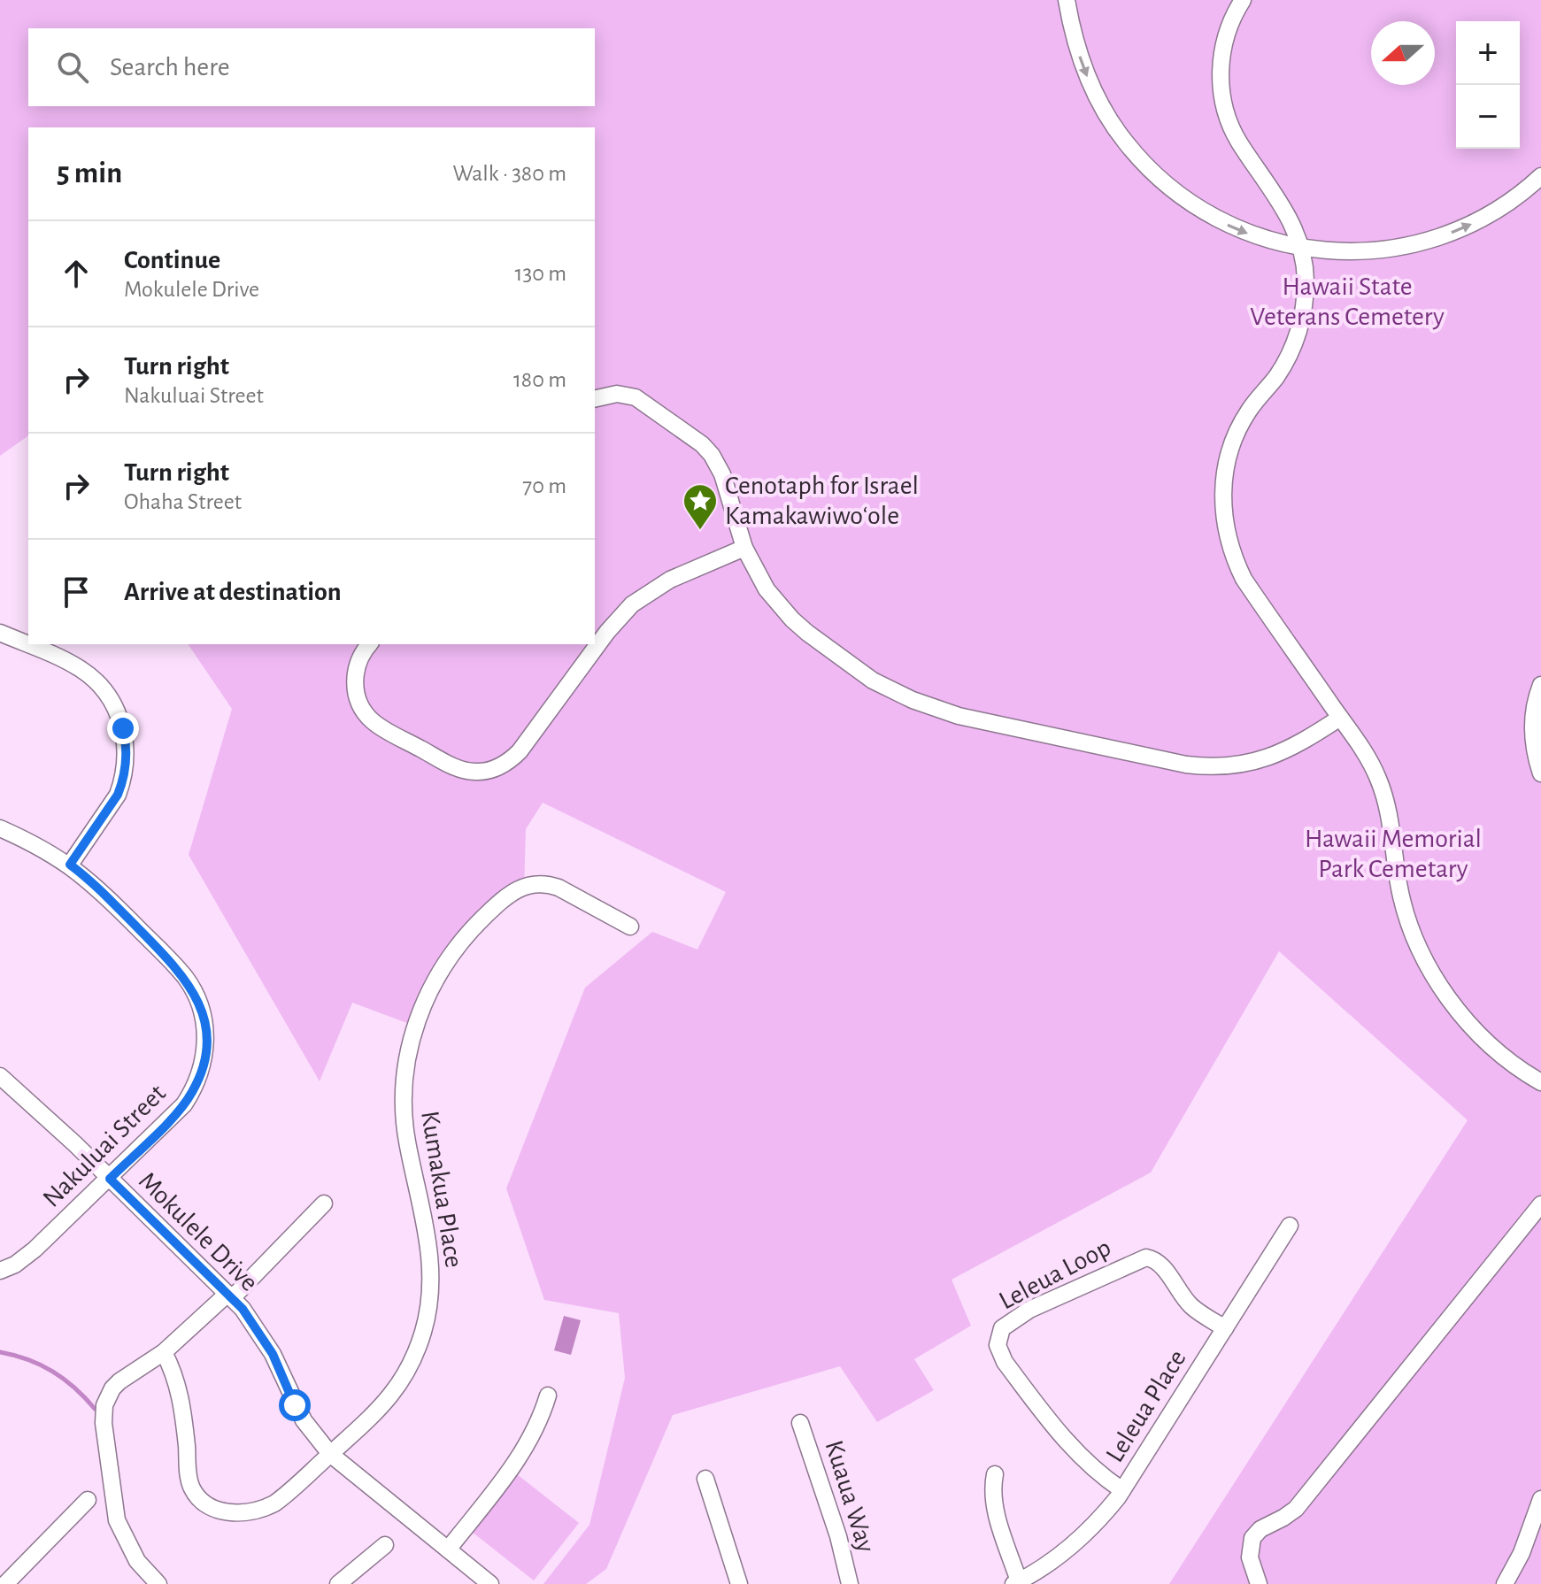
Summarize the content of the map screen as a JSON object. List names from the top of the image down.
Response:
{
  "streets": {
    "street": [
      "Nakuluai Street",
      "Kumakua Place",
      "Mokulele Drive",
      "Leleua Loop",
      "Leleua Place",
      "Kuaua Way"
    ]
  },
  "crossings": [
    ["Nakuluai Street", "Mokulele Drive"],
    ["Kumakua Place", "Mokulele Drive"],
    ["Leleua Loop", "Leleua Place"]
  ],
  "parks": ["Hawaii State Veterans Cemetery", "Hawaii Memorial Park Cemetary"],
  "places": {
    "place": ["Cenotaph for Israel Kamakawiwoʻole"]
  },
  "north": "left",
  "page": {
    "map_buttons": ["+", "−"],
    "search": "Search here",
    "heading": ["5 min", "Walk · 380 m"],
    "list": [
      ["Continue", "Mokulele Drive", "130 m"],
      ["Turn right", "Nakuluai Street", "180 m"],
      ["Turn right", "Ohaha Street", "70 m"],
      "Arrive at destination"
    ]
  }
}
